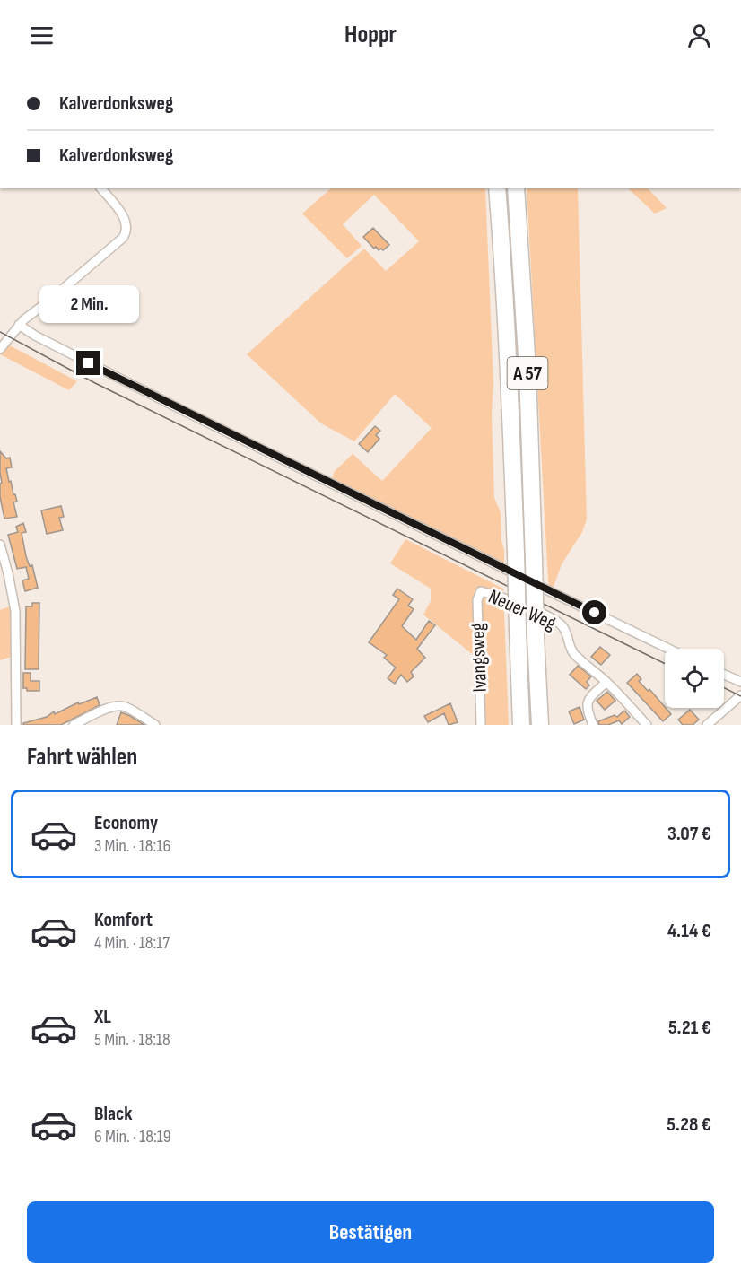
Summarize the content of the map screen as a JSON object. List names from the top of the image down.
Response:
{
  "streets": {
    "highway": ["A 57"],
    "street": ["Neuer Weg", "Ivangsweg"]
  },
  "crossings": [
    ["Neuer Weg", "Ivangsweg"]
  ],
  "page": {
    "header": "Hoppr",
    "banner": ["Kalverdonksweg", "Kalverdonksweg"],
    "bubble": "2 Min.",
    "heading": "Fahrt wählen",
    "list": [
      {
        "name": "Economy",
        "note": "3 Min. · 18:16",
        "value": "3.07 €"
      },
      {
        "name": "Komfort",
        "note": "4 Min. · 18:17",
        "value": "4.14 €"
      },
      {
        "name": "XL",
        "note": "5 Min. · 18:18",
        "value": "5.21 €"
      },
      {
        "name": "Black",
        "note": "6 Min. · 18:19",
        "value": "5.28 €"
      }
    ],
    "buttons": "Bestätigen"
  }
}
